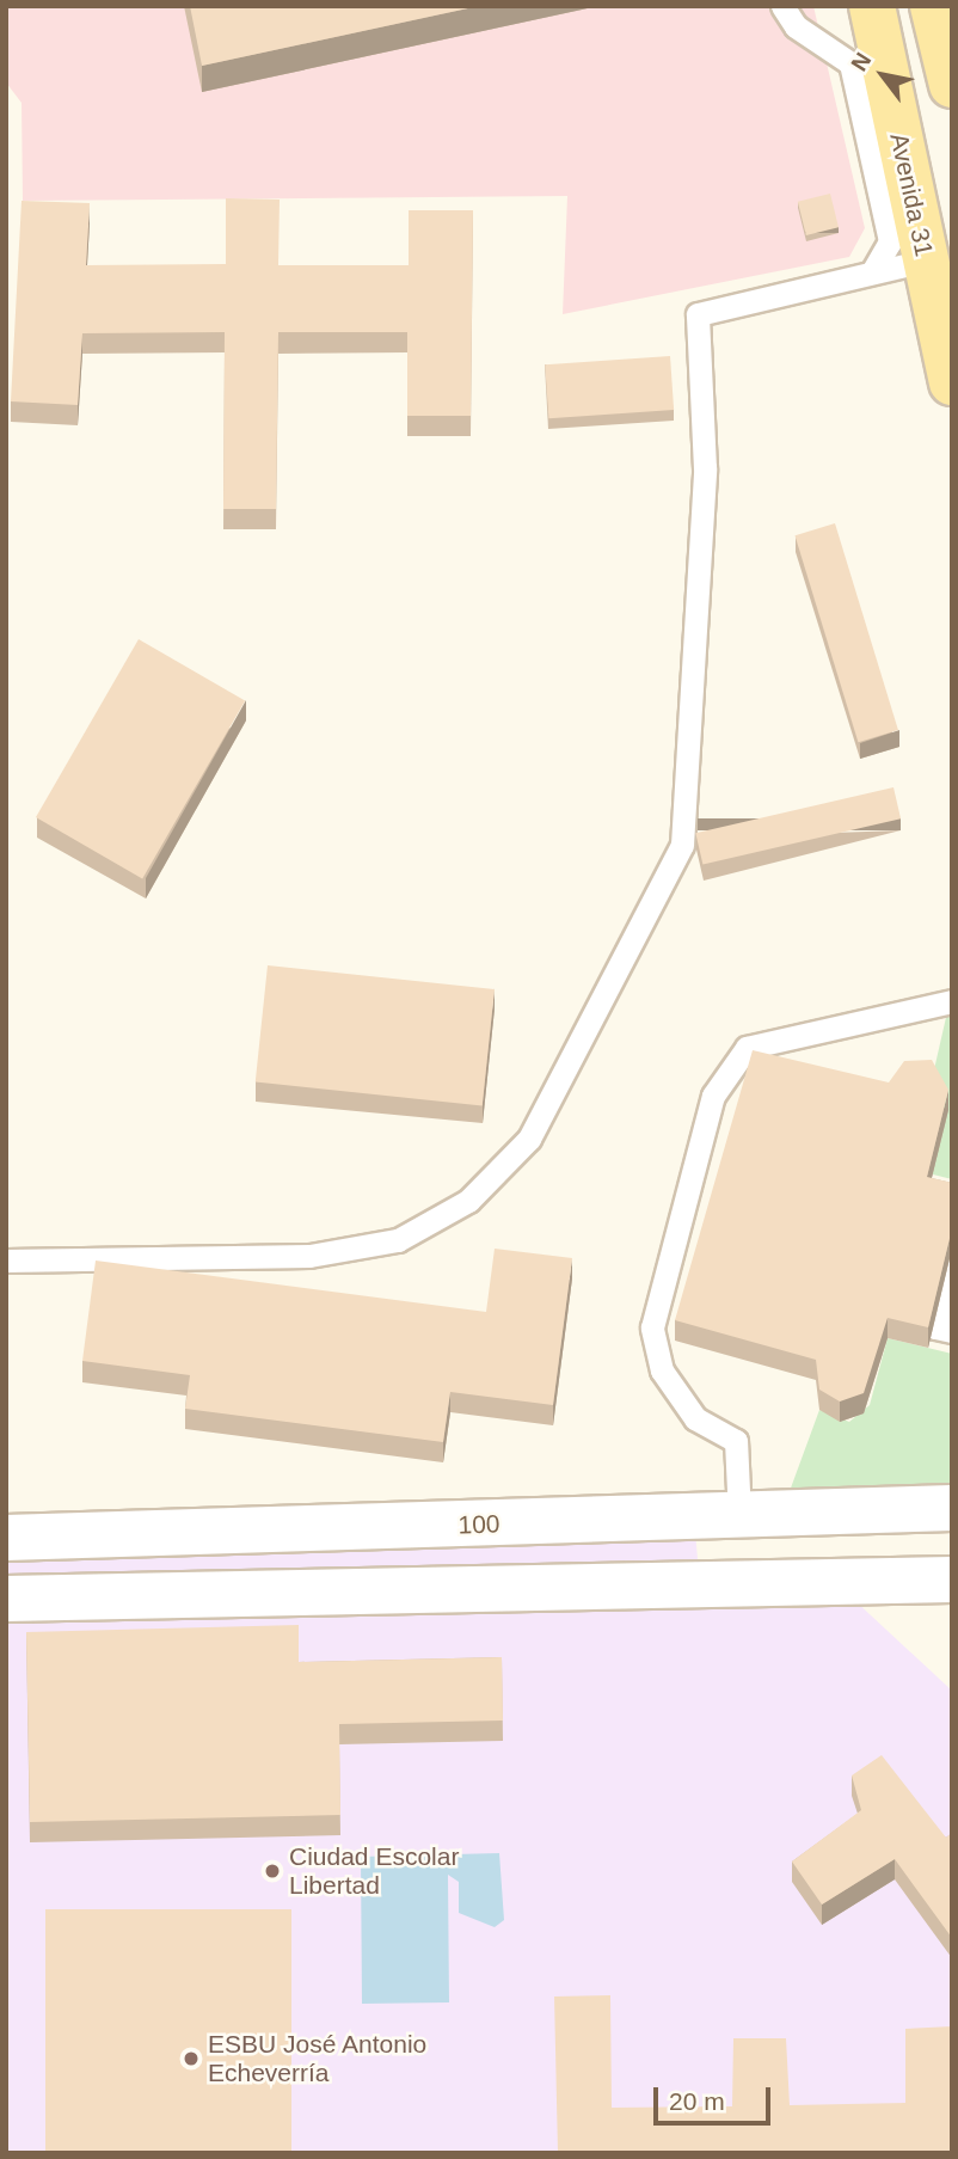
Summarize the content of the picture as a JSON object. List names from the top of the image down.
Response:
{
  "streets": {
    "main road": ["Avenida 31"],
    "street": ["100"]
  },
  "places": ["Ciudad Escolar Libertad", "ESBU José Antonio Echeverría"],
  "scale_bar": "20 m",
  "north": "top left"
}
